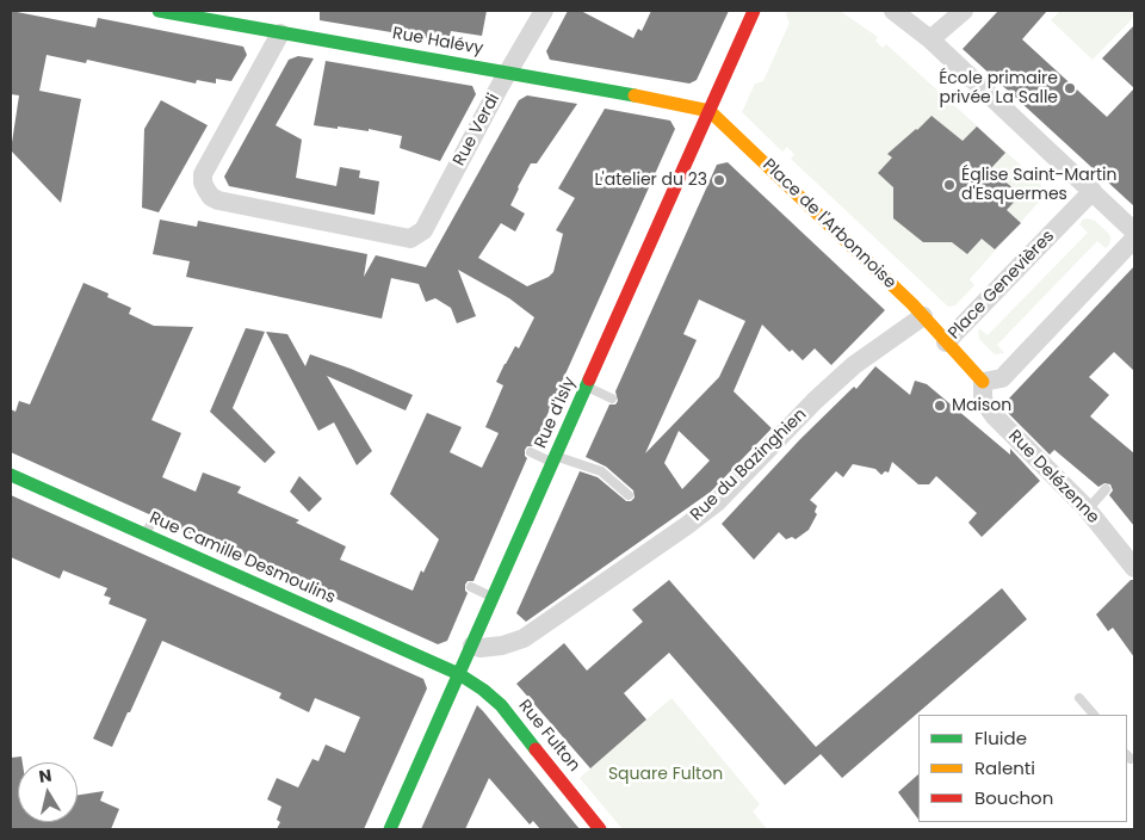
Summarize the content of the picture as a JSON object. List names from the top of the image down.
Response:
{
  "streets": {
    "street": [
      "Rue Halévy",
      "Rue Verdi",
      "Place de l'Arbonnoise",
      "Place Genevières",
      "Rue d'Isly",
      "Rue du Bazinghien",
      "Rue Delézenne",
      "Rue Camille Desmoulins",
      "Rue Fulton"
    ]
  },
  "crossings": [
    ["Rue Halévy", "Rue Verdi"],
    ["Rue Halévy", "Place de l'Arbonnoise"],
    ["Rue Halévy", "Rue d'Isly"],
    ["Place de l'Arbonnoise", "Place Genevières"],
    ["Place de l'Arbonnoise", "Rue d'Isly"],
    ["Place de l'Arbonnoise", "Rue du Bazinghien"],
    ["Place Genevières", "Rue Delézenne"],
    ["Rue d'Isly", "Rue du Bazinghien"],
    ["Rue d'Isly", "Rue Camille Desmoulins"],
    ["Rue d'Isly", "Rue Fulton"],
    ["Rue Camille Desmoulins", "Rue Fulton"]
  ],
  "parks": ["Square Fulton"],
  "places": [
    "École primaire privée La Salle",
    "L'atelier du 23",
    "Église Saint-Martin d'Esquermes",
    "Maison"
  ],
  "legend": ["Fluide", "Ralenti", "Bouchon"],
  "north": "top"
}
